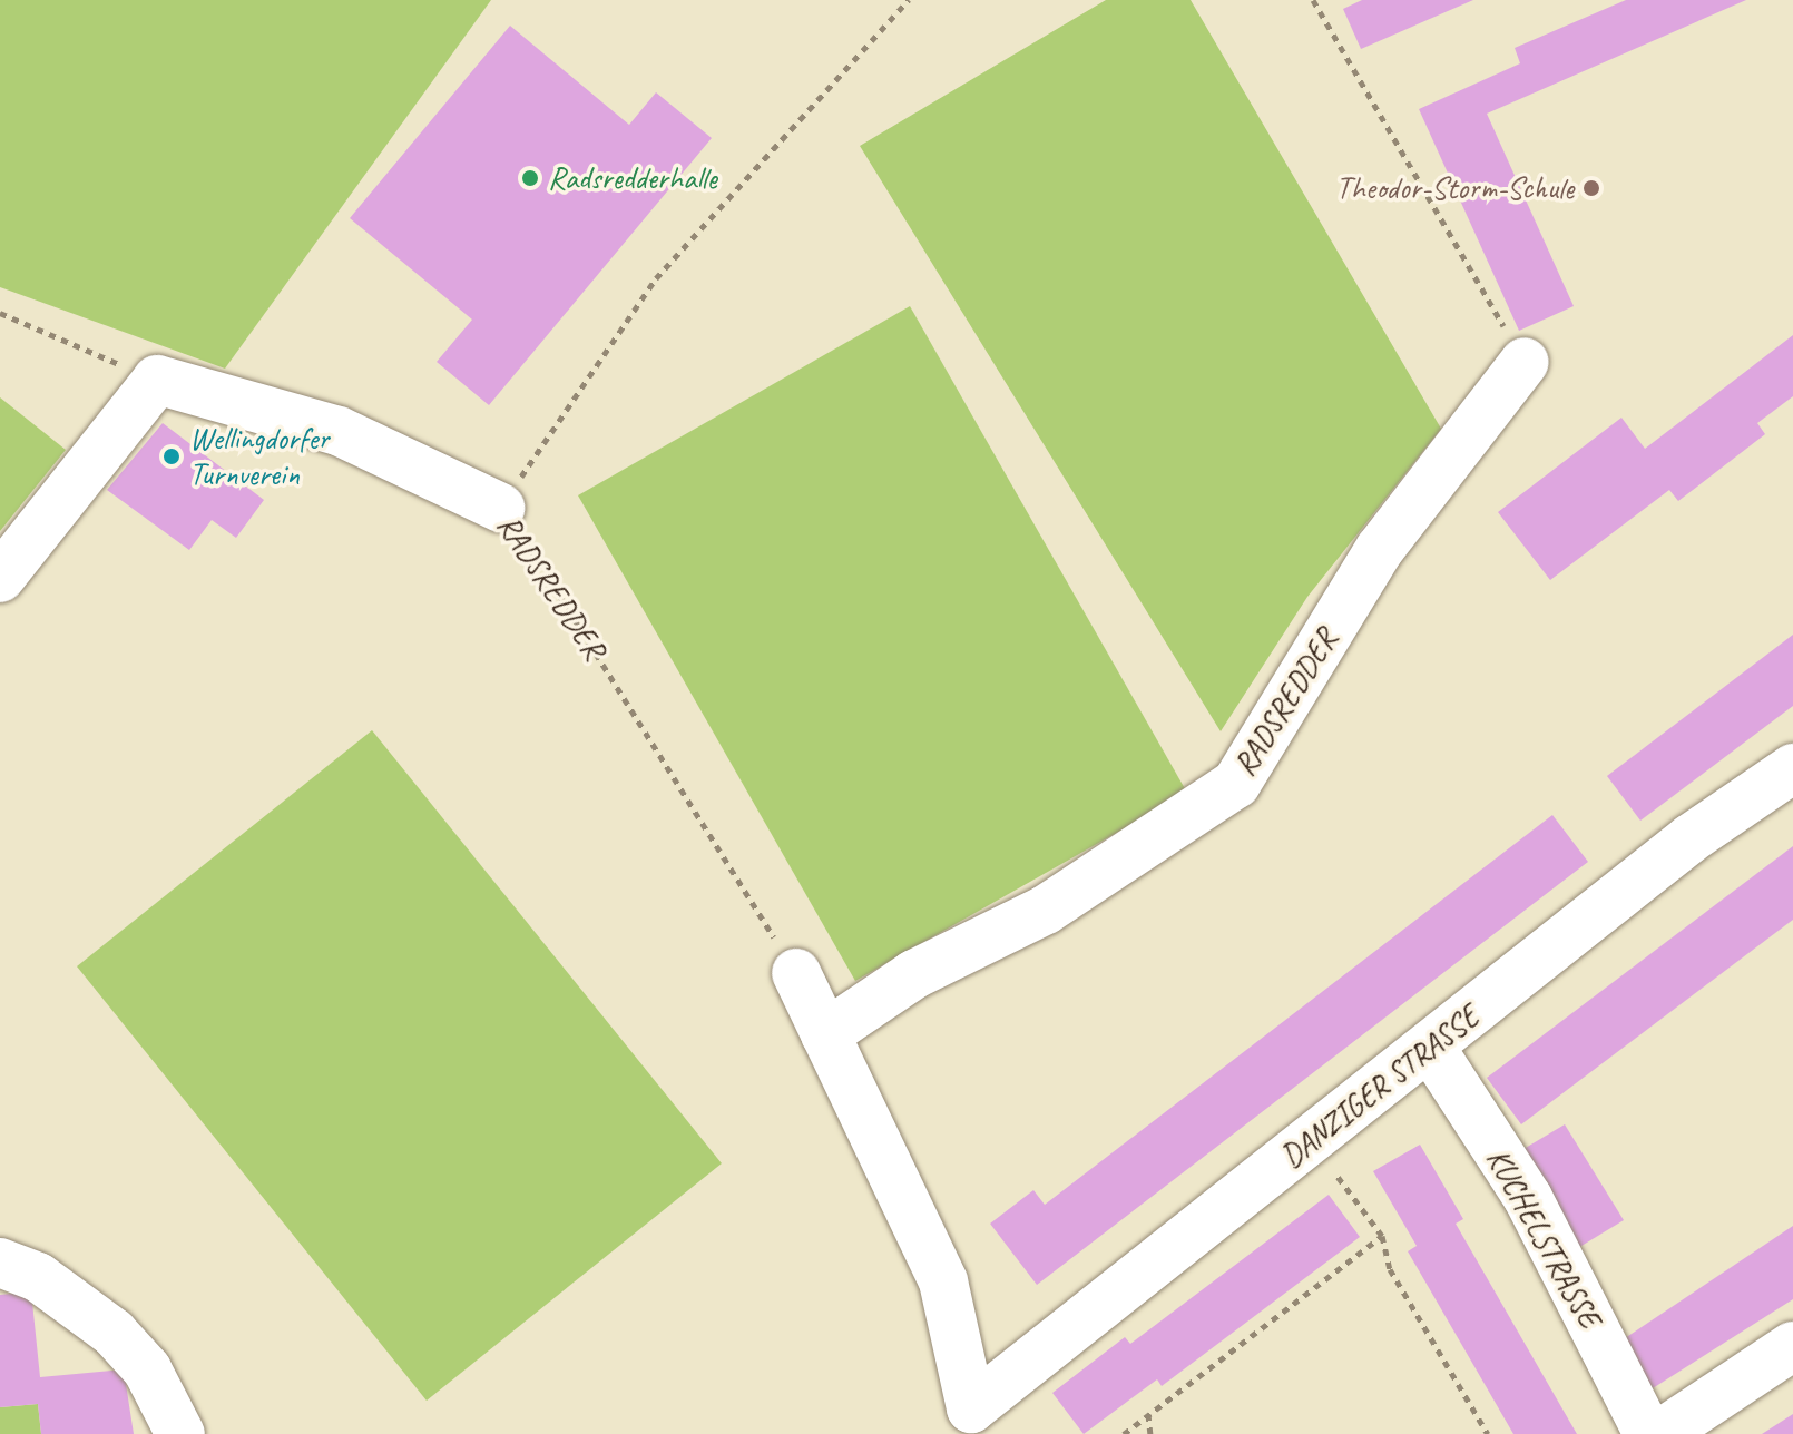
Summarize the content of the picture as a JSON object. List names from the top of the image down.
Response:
{
  "streets": {
    "street": ["RADSREDDER", "DANZIGER STRASSE", "KUCHELSTRASSE"]
  },
  "crossings": [
    ["RADSREDDER", "DANZIGER STRASSE"],
    ["DANZIGER STRASSE", "KUCHELSTRASSE"]
  ],
  "places": ["Radsredderhalle", "Theodor-Storm-Schule", "Wellingdorfer Turnverein"]
}
